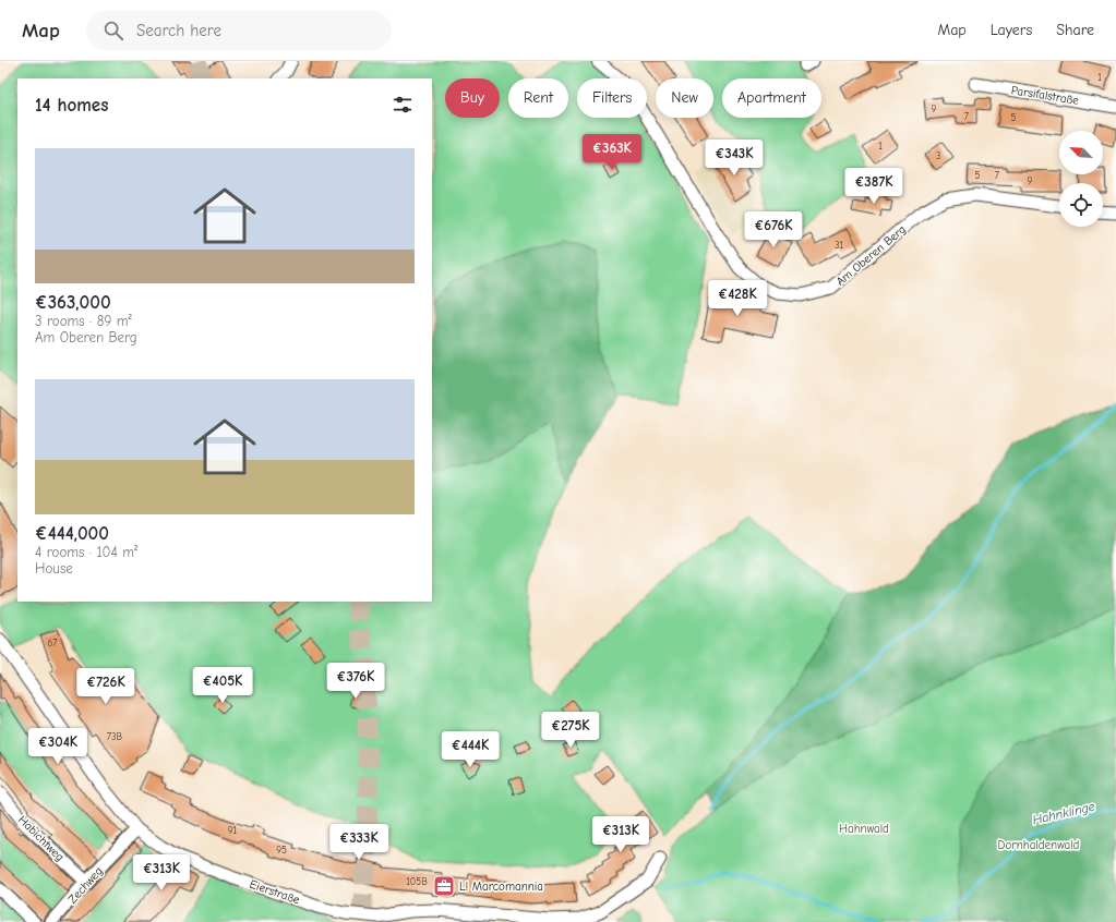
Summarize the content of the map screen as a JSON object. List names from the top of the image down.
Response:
{
  "streets": {
    "street": [
      "Parsifalstraße",
      "Am Oberen Berg",
      "Habichtweg",
      "Zechweg",
      "Eierstraße"
    ]
  },
  "crossings": [
    ["Habichtweg", "Zechweg"],
    ["Zechweg", "Eierstraße"]
  ],
  "water": ["Hahnklinge"],
  "parks": ["Hahnwald", "Dornhaldenwald"],
  "places": {
    "office": ["L! Marcomannia"]
  },
  "house_numbers": [
    "1",
    "9",
    "7",
    "5",
    "1",
    "3",
    "5",
    "7",
    "9",
    "31",
    "67",
    "73B",
    "91",
    "95",
    "105B"
  ],
  "north": "top left",
  "page": {
    "header": "Map",
    "search": "Search here",
    "nav": ["Map", "Layers", "Share"],
    "chip": [
      "Buy",
      "Rent",
      "Filters",
      "New",
      "Apartment"
    ],
    "heading": "14 homes",
    "list": [
      {
        "name": "€363,000",
        "note": "3 rooms · 89 m² · Am Oberen Berg"
      },
      {
        "name": "€444,000",
        "note": "4 rooms · 104 m² · House"
      }
    ],
    "price": [
      "€363K",
      "€343K",
      "€387K",
      "€676K",
      "€428K",
      "€376K",
      "€405K",
      "€726K",
      "€275K",
      "€304K",
      "€444K",
      "€313K",
      "€333K",
      "€313K"
    ]
  }
}
